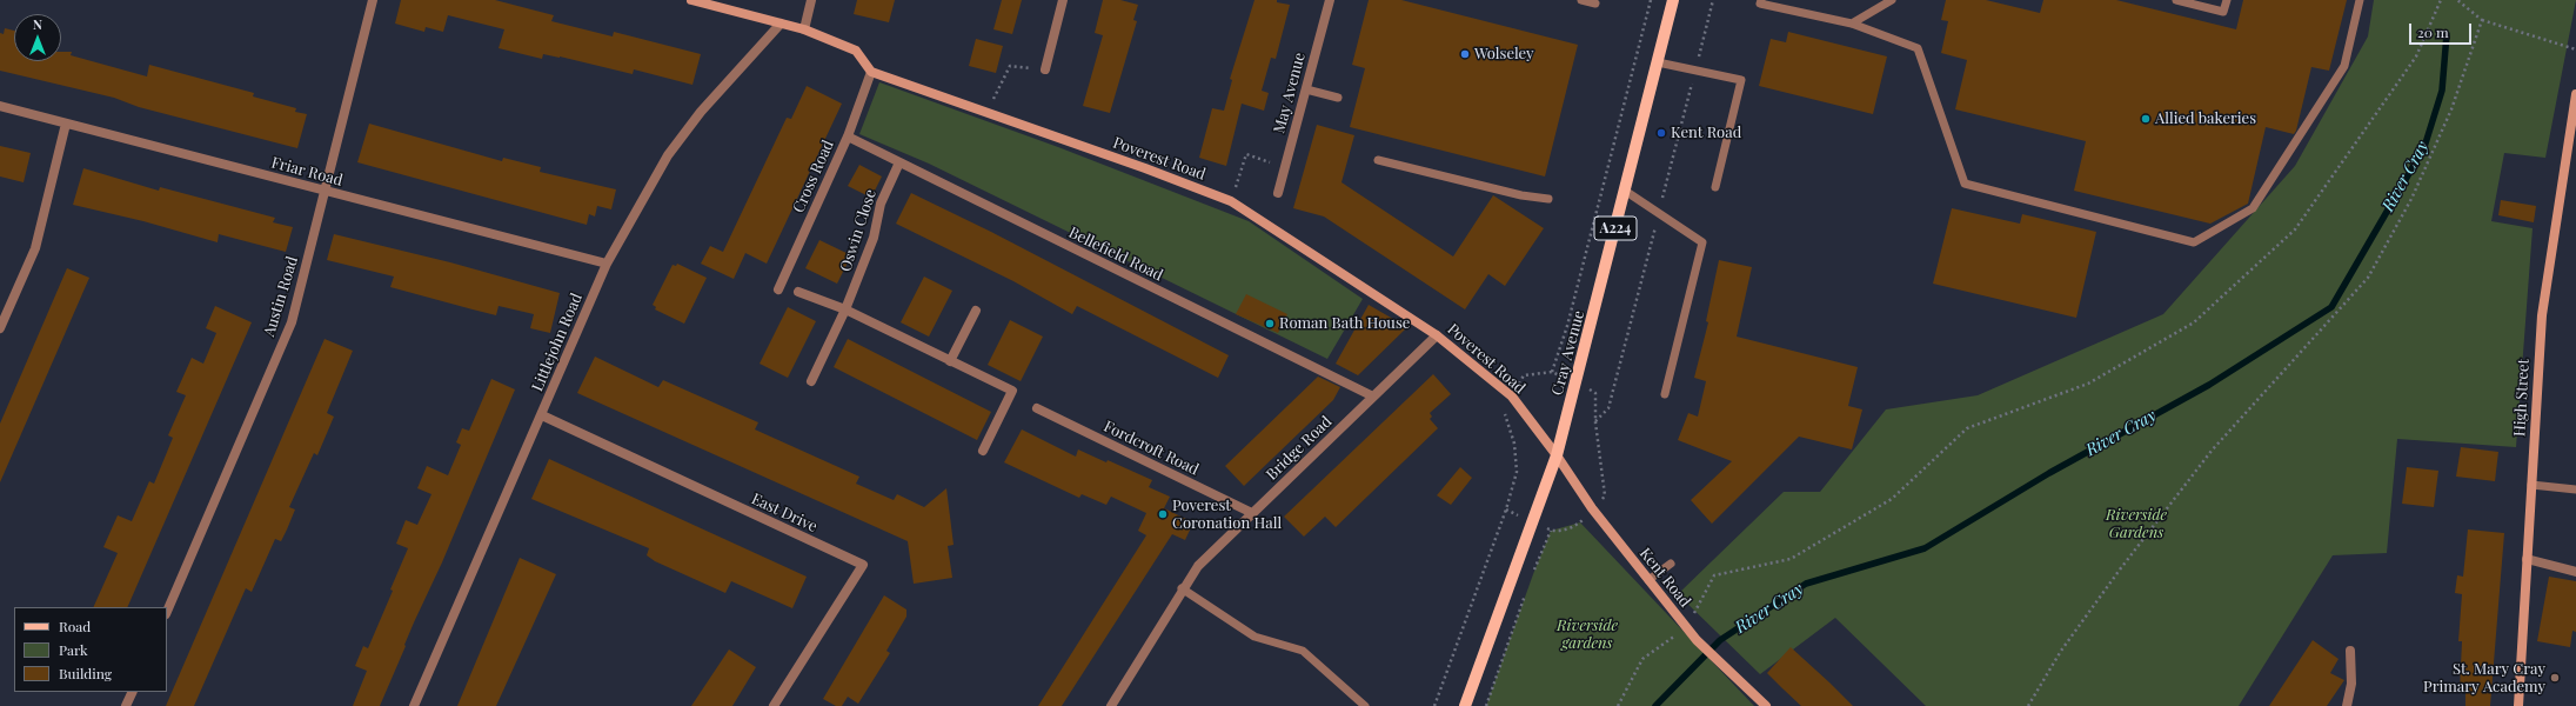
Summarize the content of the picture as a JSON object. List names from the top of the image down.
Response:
{
  "streets": {
    "main road": ["A224", "Cray Avenue"],
    "street": [
      "May Avenue",
      "Poverest Road",
      "Friar Road",
      "Cross Road",
      "Oswin Close",
      "Bellefield Road",
      "Austin Road",
      "Littlejohn Road",
      "High Street",
      "Fordcroft Road",
      "Bridge Road",
      "East Drive",
      "Kent Road"
    ]
  },
  "crossings": [
    ["Poverest Road", "Cross Road"],
    ["Poverest Road", "Cray Avenue"],
    ["Poverest Road", "Bridge Road"],
    ["Poverest Road", "Kent Road"],
    ["Friar Road", "Austin Road"],
    ["Friar Road", "Littlejohn Road"],
    ["Cross Road", "Bellefield Road"],
    ["Oswin Close", "Bellefield Road"],
    ["Bellefield Road", "Bridge Road"],
    ["Littlejohn Road", "East Drive"],
    ["Cray Avenue", "Kent Road"],
    ["Fordcroft Road", "Bridge Road"]
  ],
  "water": ["River Cray"],
  "parks": ["Riverside Gardens", "Riverside gardens"],
  "places": [
    "Wolseley",
    "Allied bakeries",
    "Kent Road",
    "Roman Bath House",
    "Poverest Coronation Hall",
    "St. Mary Cray Primary Academy"
  ],
  "legend": ["Road", "Park", "Building"],
  "scale_bar": "20 m",
  "north": "top"
}
